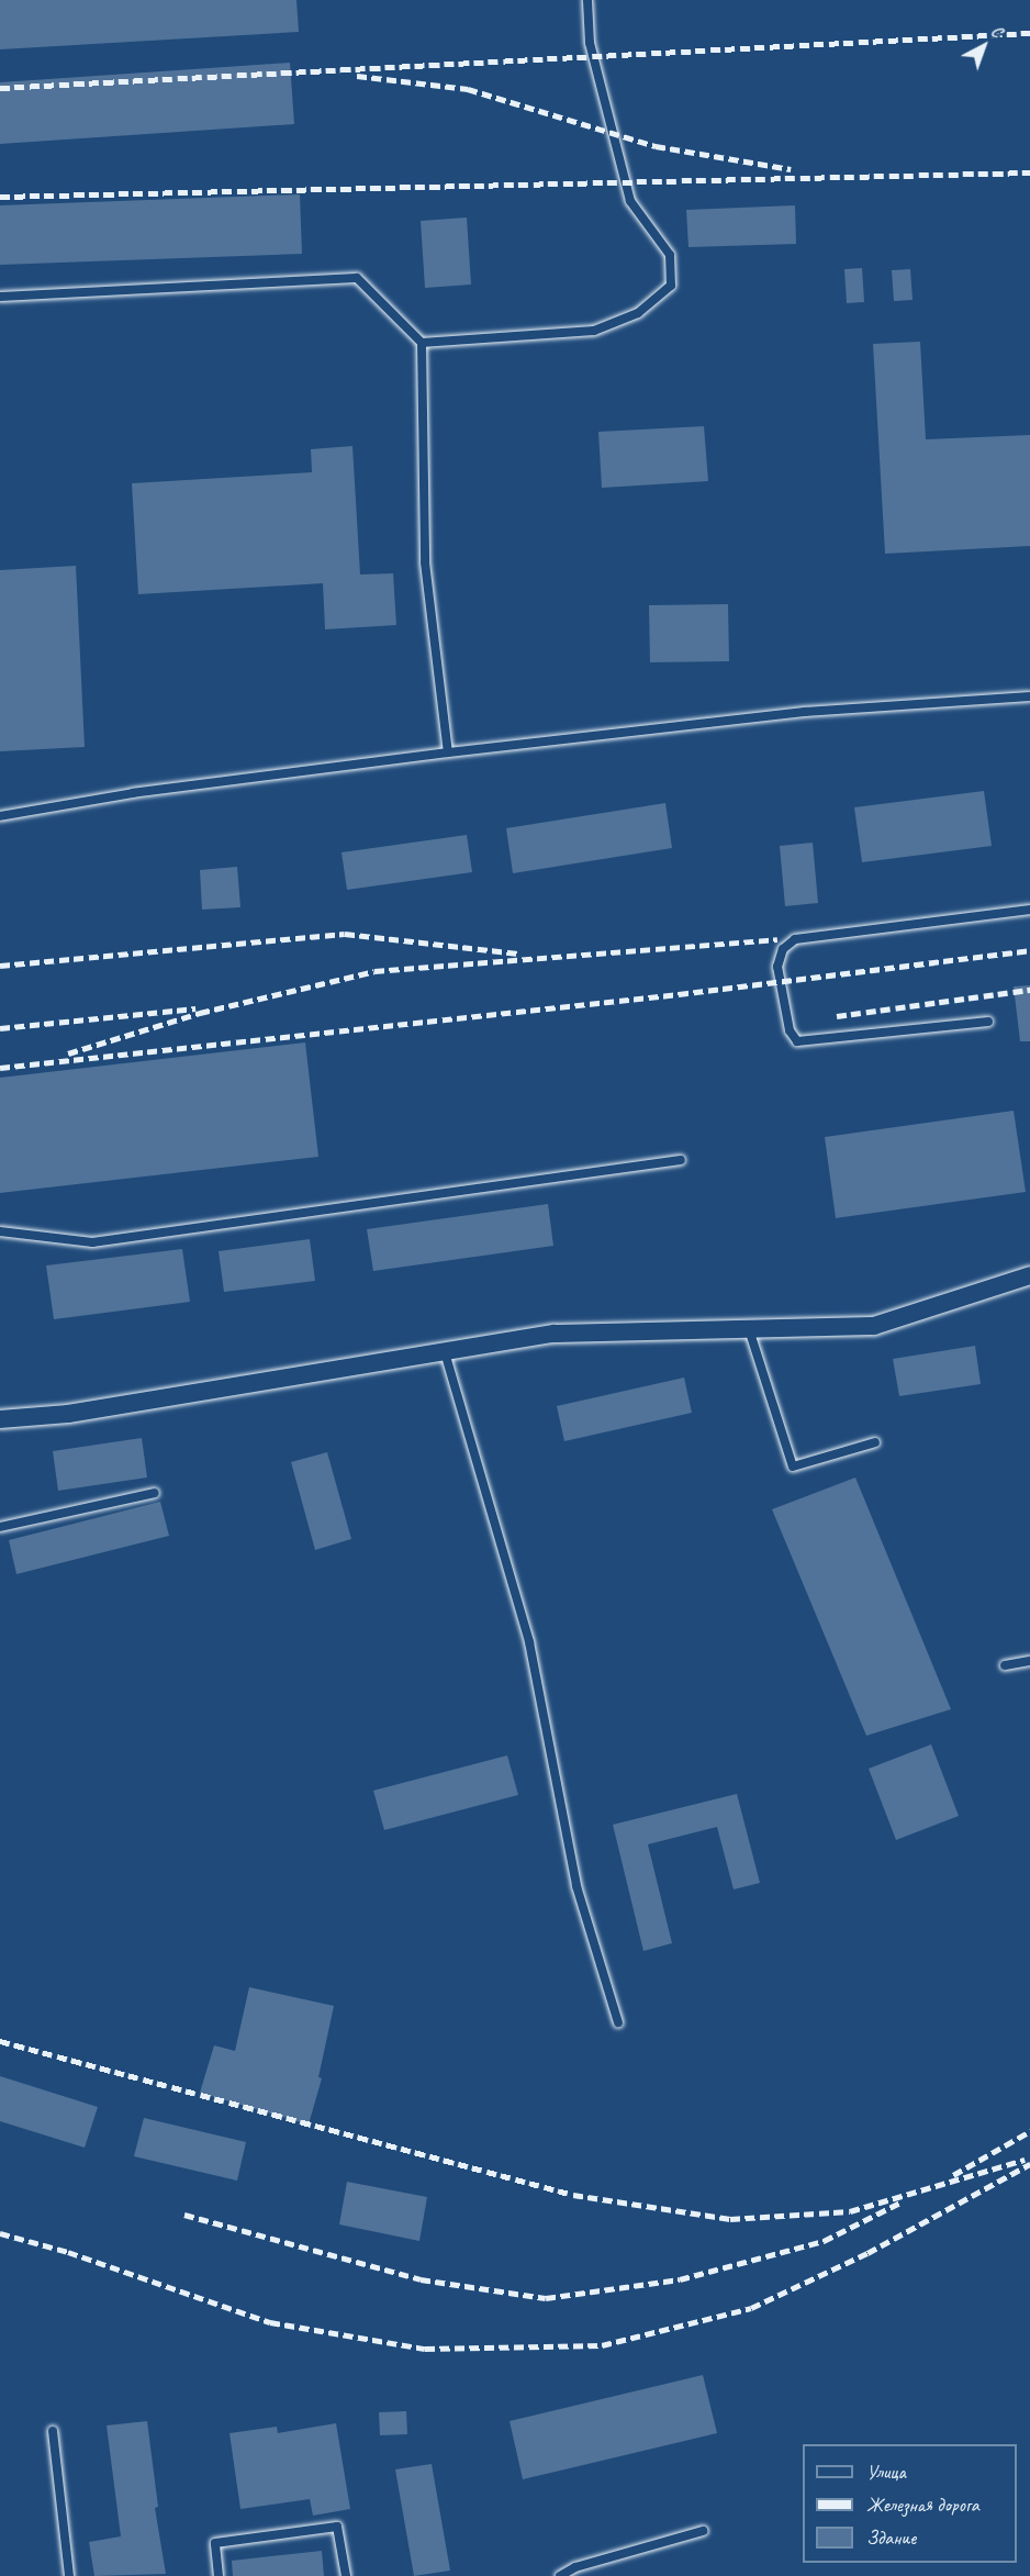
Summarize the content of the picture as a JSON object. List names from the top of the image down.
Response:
{
  "legend": ["Улица", "Железная дорога", "Здание"],
  "north": "top right"
}
